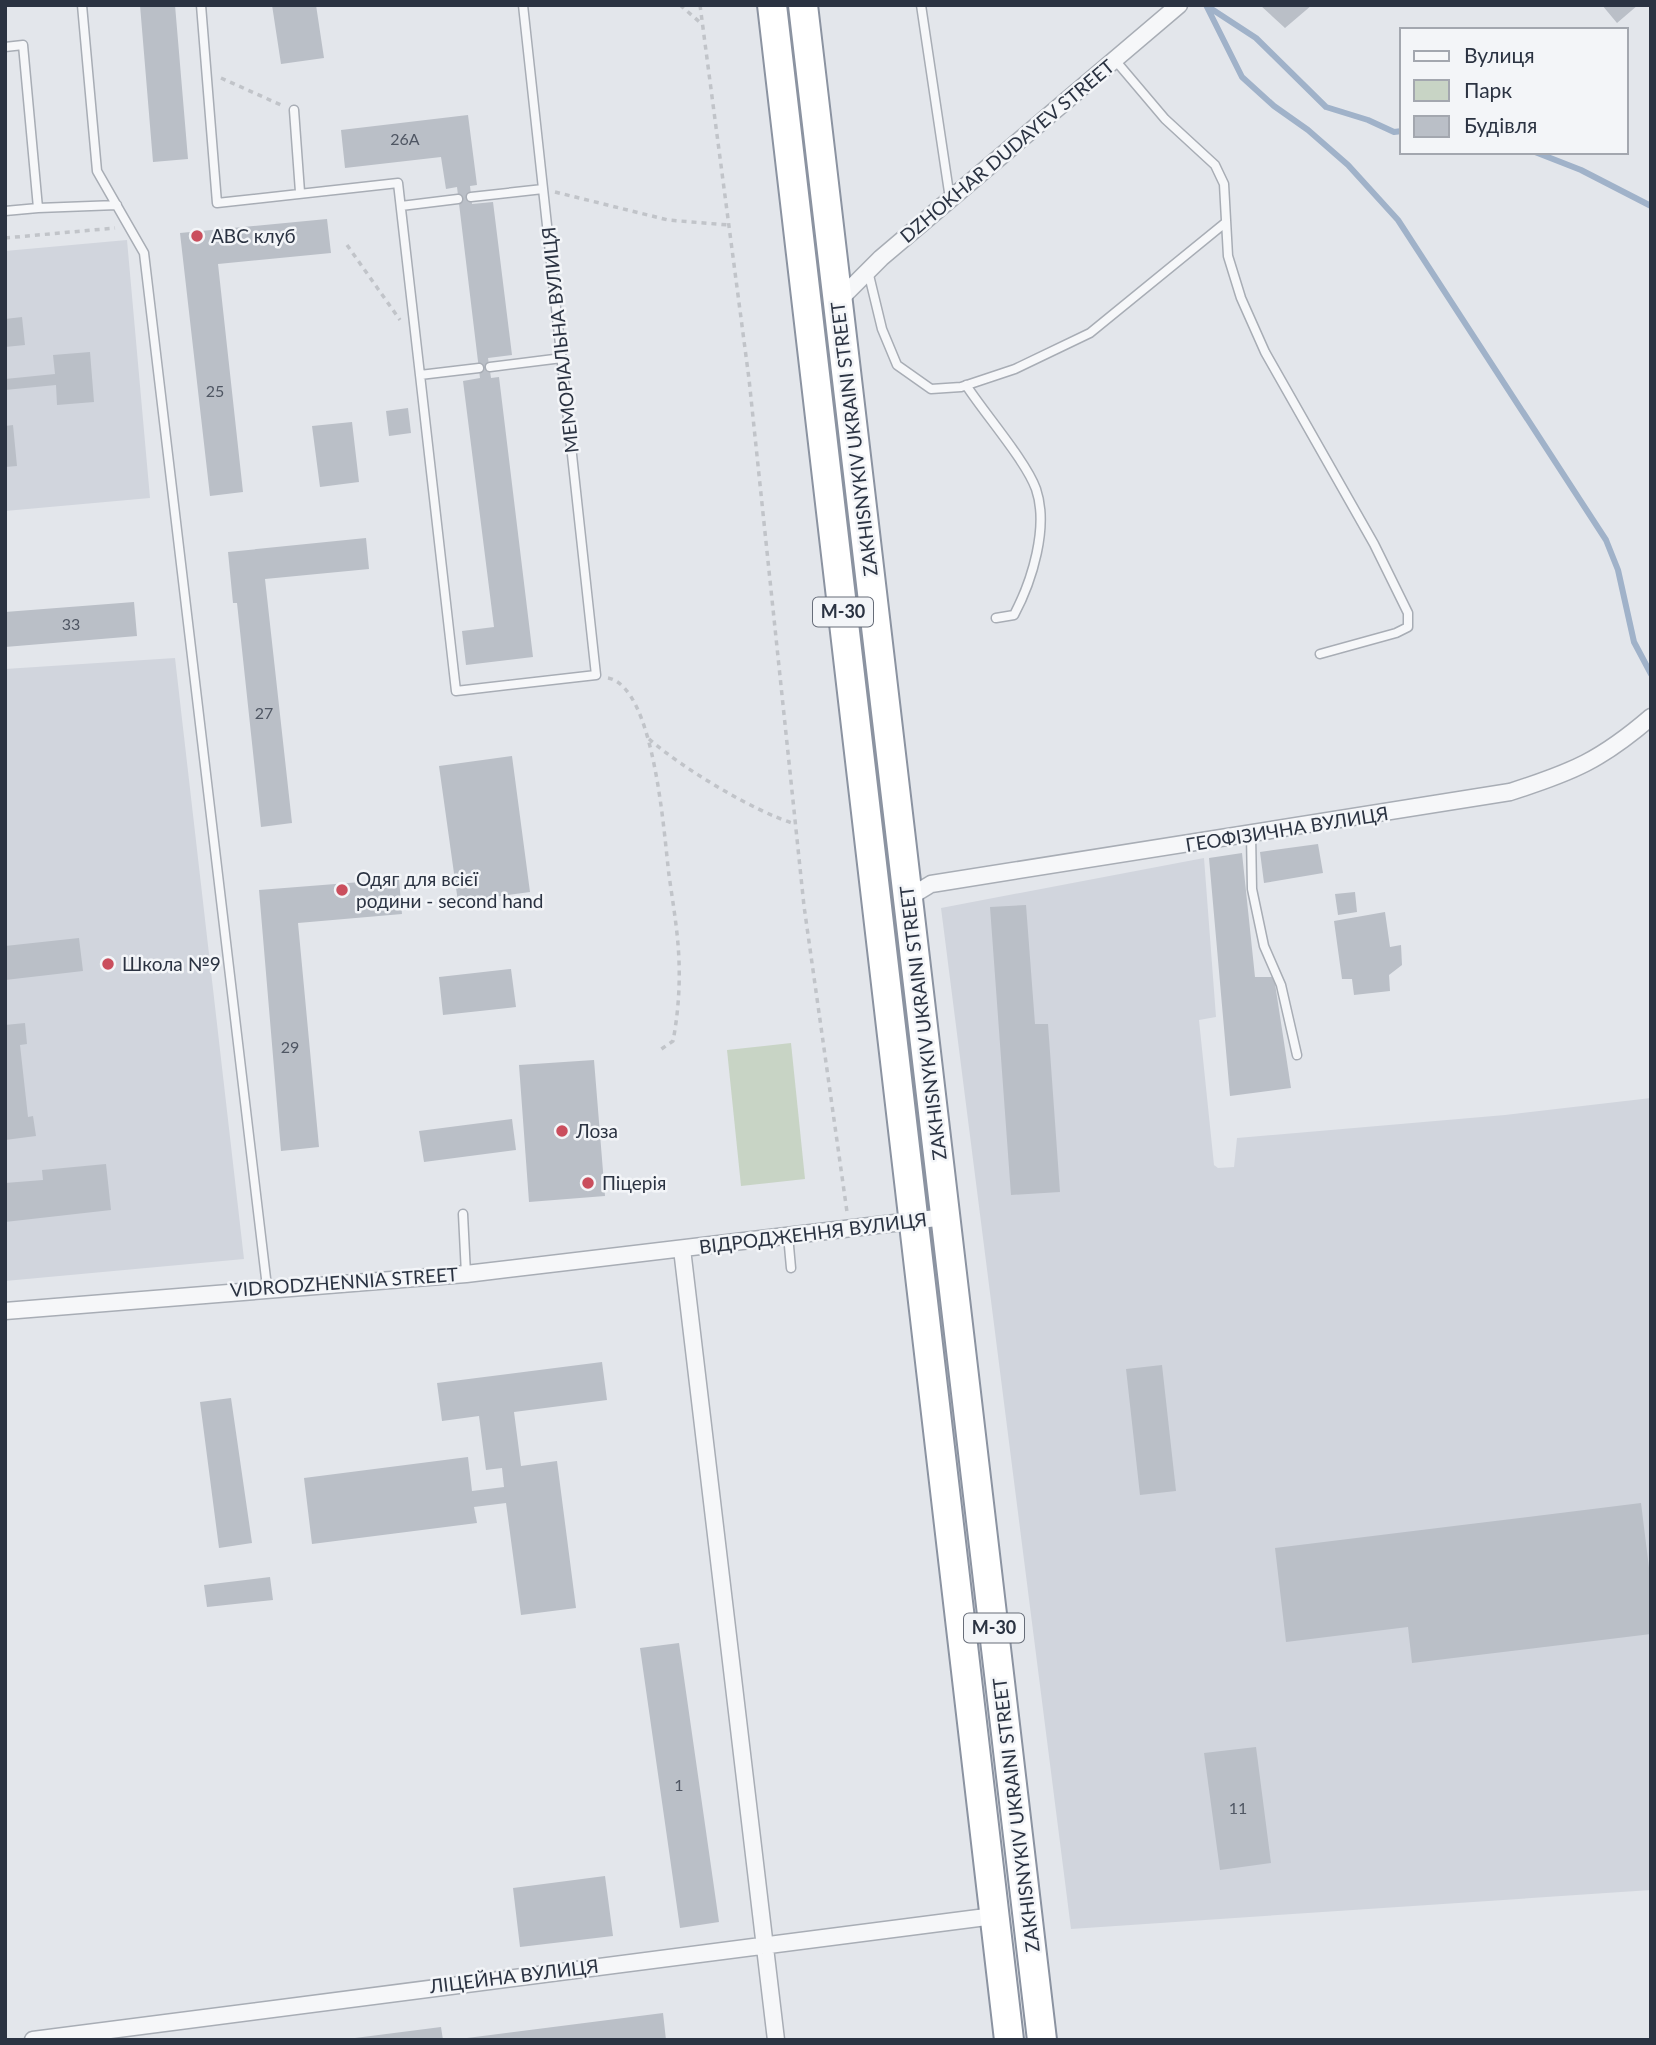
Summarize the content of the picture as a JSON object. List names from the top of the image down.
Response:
{
  "streets": {
    "highway": ["ZAKHISNYKIV UKRAINI STREET", "М-30"],
    "street": [
      "DZHOKHAR DUDAYEV STREET",
      "ГЕОФІЗИЧНА ВУЛИЦЯ",
      "ВІДРОДЖЕННЯ ВУЛИЦЯ",
      "VIDRODZHENNIA STREET",
      "ЛІЦЕЙНА ВУЛИЦЯ"
    ],
    "lane": ["МЕМОРІАЛЬНА ВУЛИЦЯ"]
  },
  "crossings": [
    ["DZHOKHAR DUDAYEV STREET", "ZAKHISNYKIV UKRAINI STREET"],
    ["ZAKHISNYKIV UKRAINI STREET", "ГЕОФІЗИЧНА ВУЛИЦЯ"],
    ["ZAKHISNYKIV UKRAINI STREET", "ВІДРОДЖЕННЯ ВУЛИЦЯ"],
    ["ZAKHISNYKIV UKRAINI STREET", "ЛІЦЕЙНА ВУЛИЦЯ"],
    ["ВІДРОДЖЕННЯ ВУЛИЦЯ", "VIDRODZHENNIA STREET"]
  ],
  "places": [
    "ABC клуб",
    "Одяг для всієї родини - second hand",
    "Школа №9",
    "Лоза",
    "Піцерія"
  ],
  "house_numbers": [
    "26А",
    "25",
    "33",
    "27",
    "29",
    "1",
    "11"
  ],
  "legend": ["Вулиця", "Парк", "Будівля"]
}
